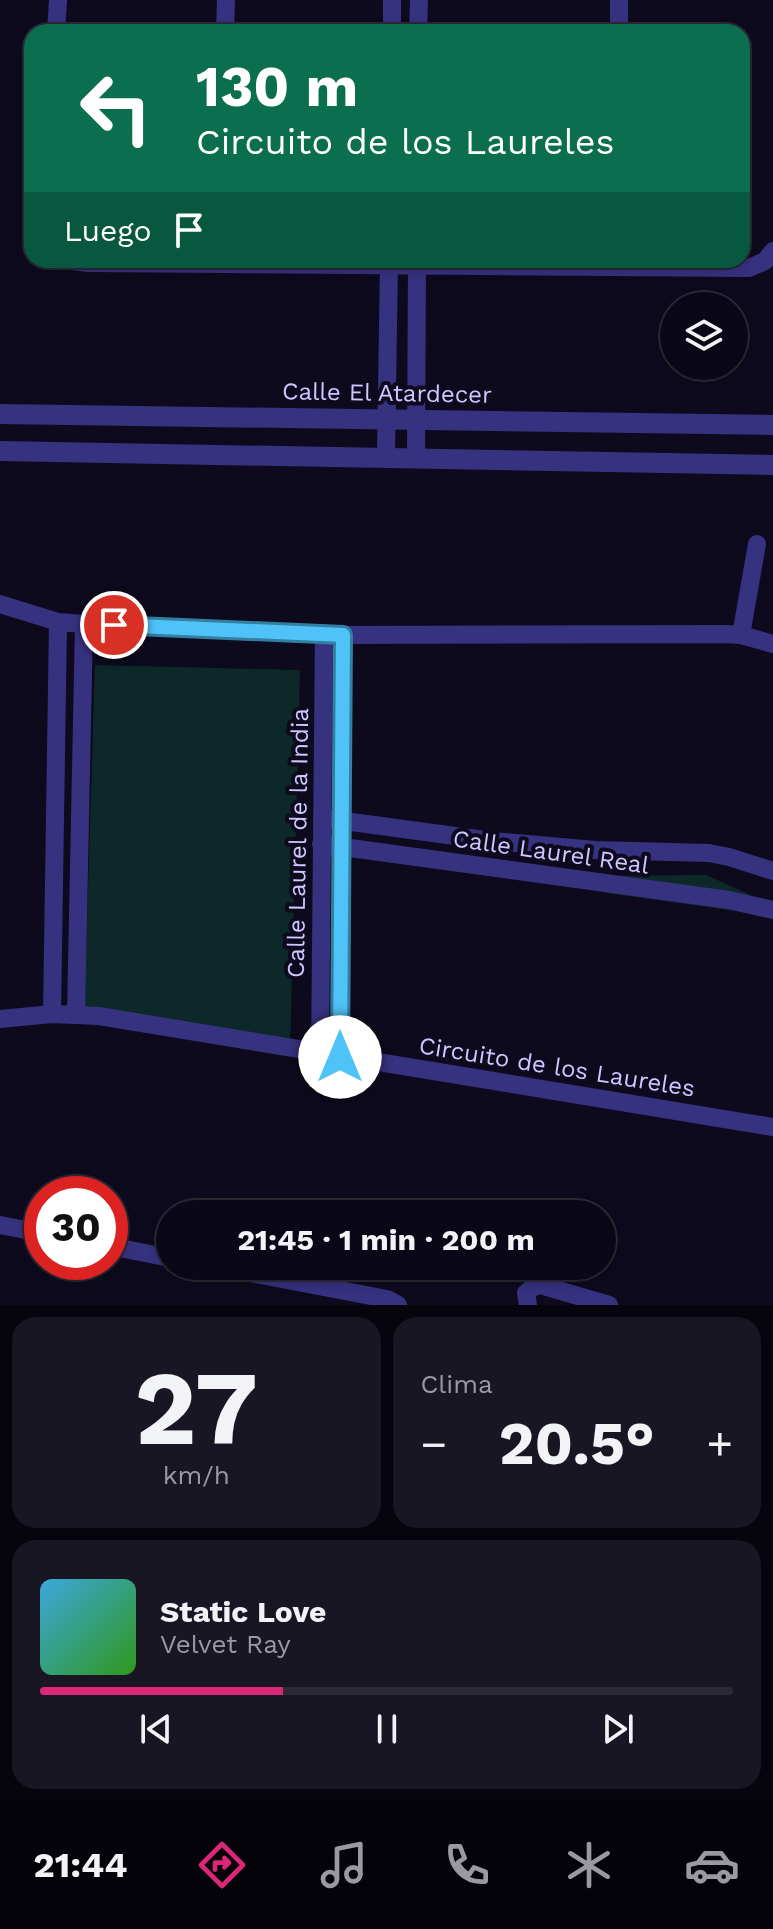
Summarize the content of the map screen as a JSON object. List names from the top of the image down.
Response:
{
  "streets": {
    "street": [
      "Calle El Atardecer",
      "Calle Laurel de la India",
      "Calle Laurel Real",
      "Circuito de los Laureles"
    ]
  },
  "crossings": [
    ["Calle Laurel de la India", "Calle Laurel Real"],
    ["Calle Laurel de la India", "Circuito de los Laureles"]
  ],
  "page": {
    "turn": ["130 m", "Circuito de los Laureles"],
    "then": "Luego",
    "limit": "30",
    "trip": "21:45 · 1 min · 200 m",
    "tile": [
      ["27", "km/h"],
      "Clima"
    ],
    "heat": ["−", "20.5°", "+"],
    "song": ["Static Love", "Velvet Ray"],
    "tabs": "21:44"
  }
}
